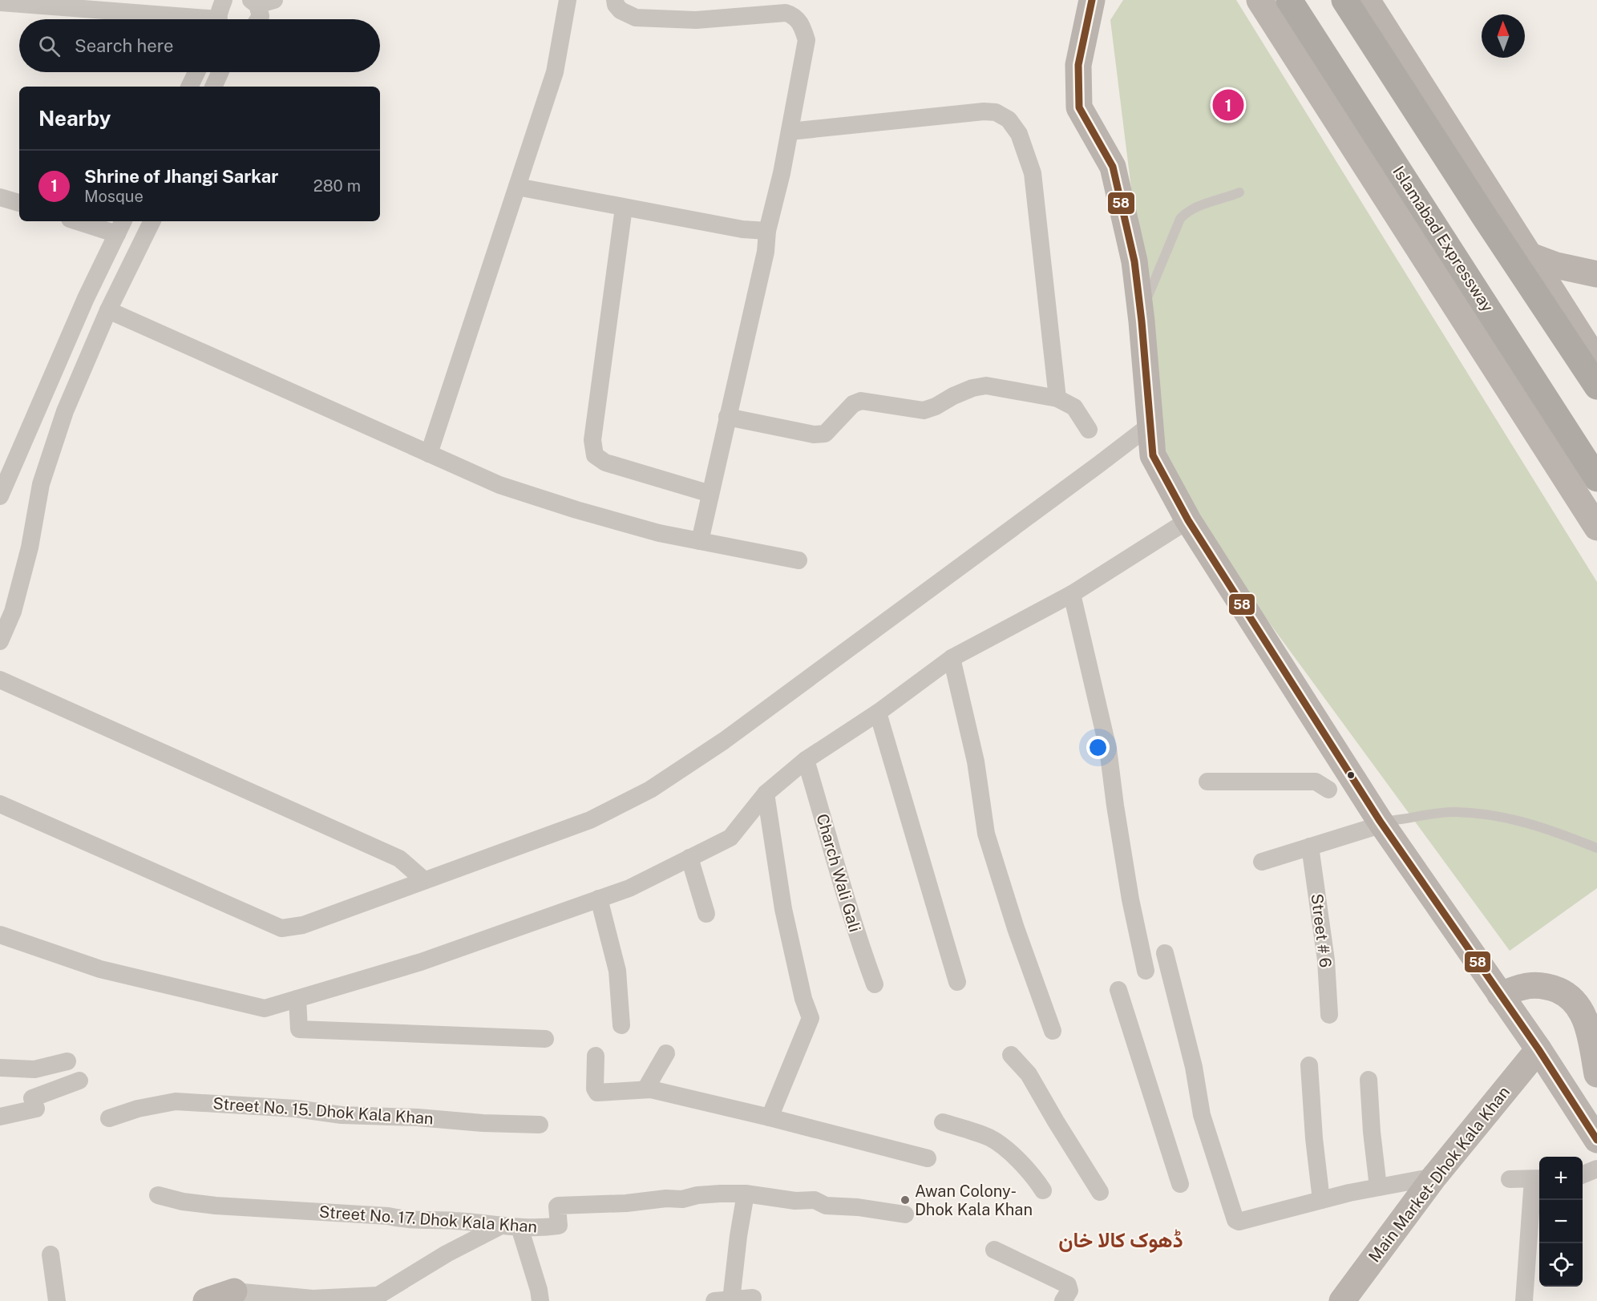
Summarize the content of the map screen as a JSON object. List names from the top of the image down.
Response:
{
  "streets": {
    "highway": ["Islamabad Expressway"],
    "street": [
      "Charch Wali Gali",
      "Street # 6",
      "Street No. 15. Dhok Kala Khan",
      "Main Market- Dhok Kala Khan",
      "Street No. 17. Dhok Kala Khan"
    ]
  },
  "districts": ["ڈھوک کالا خان"],
  "places": ["Awan Colony- Dhok Kala Khan"],
  "lines": ["transit line 58"],
  "north": "top",
  "page": {
    "search": "Search here",
    "heading": "Nearby",
    "pins": "1",
    "list": [
      {
        "mark": "1",
        "name": "Shrine of Jhangi Sarkar",
        "note": "Mosque",
        "value": "280 m"
      }
    ],
    "map_buttons": ["+", "−"]
  }
}
